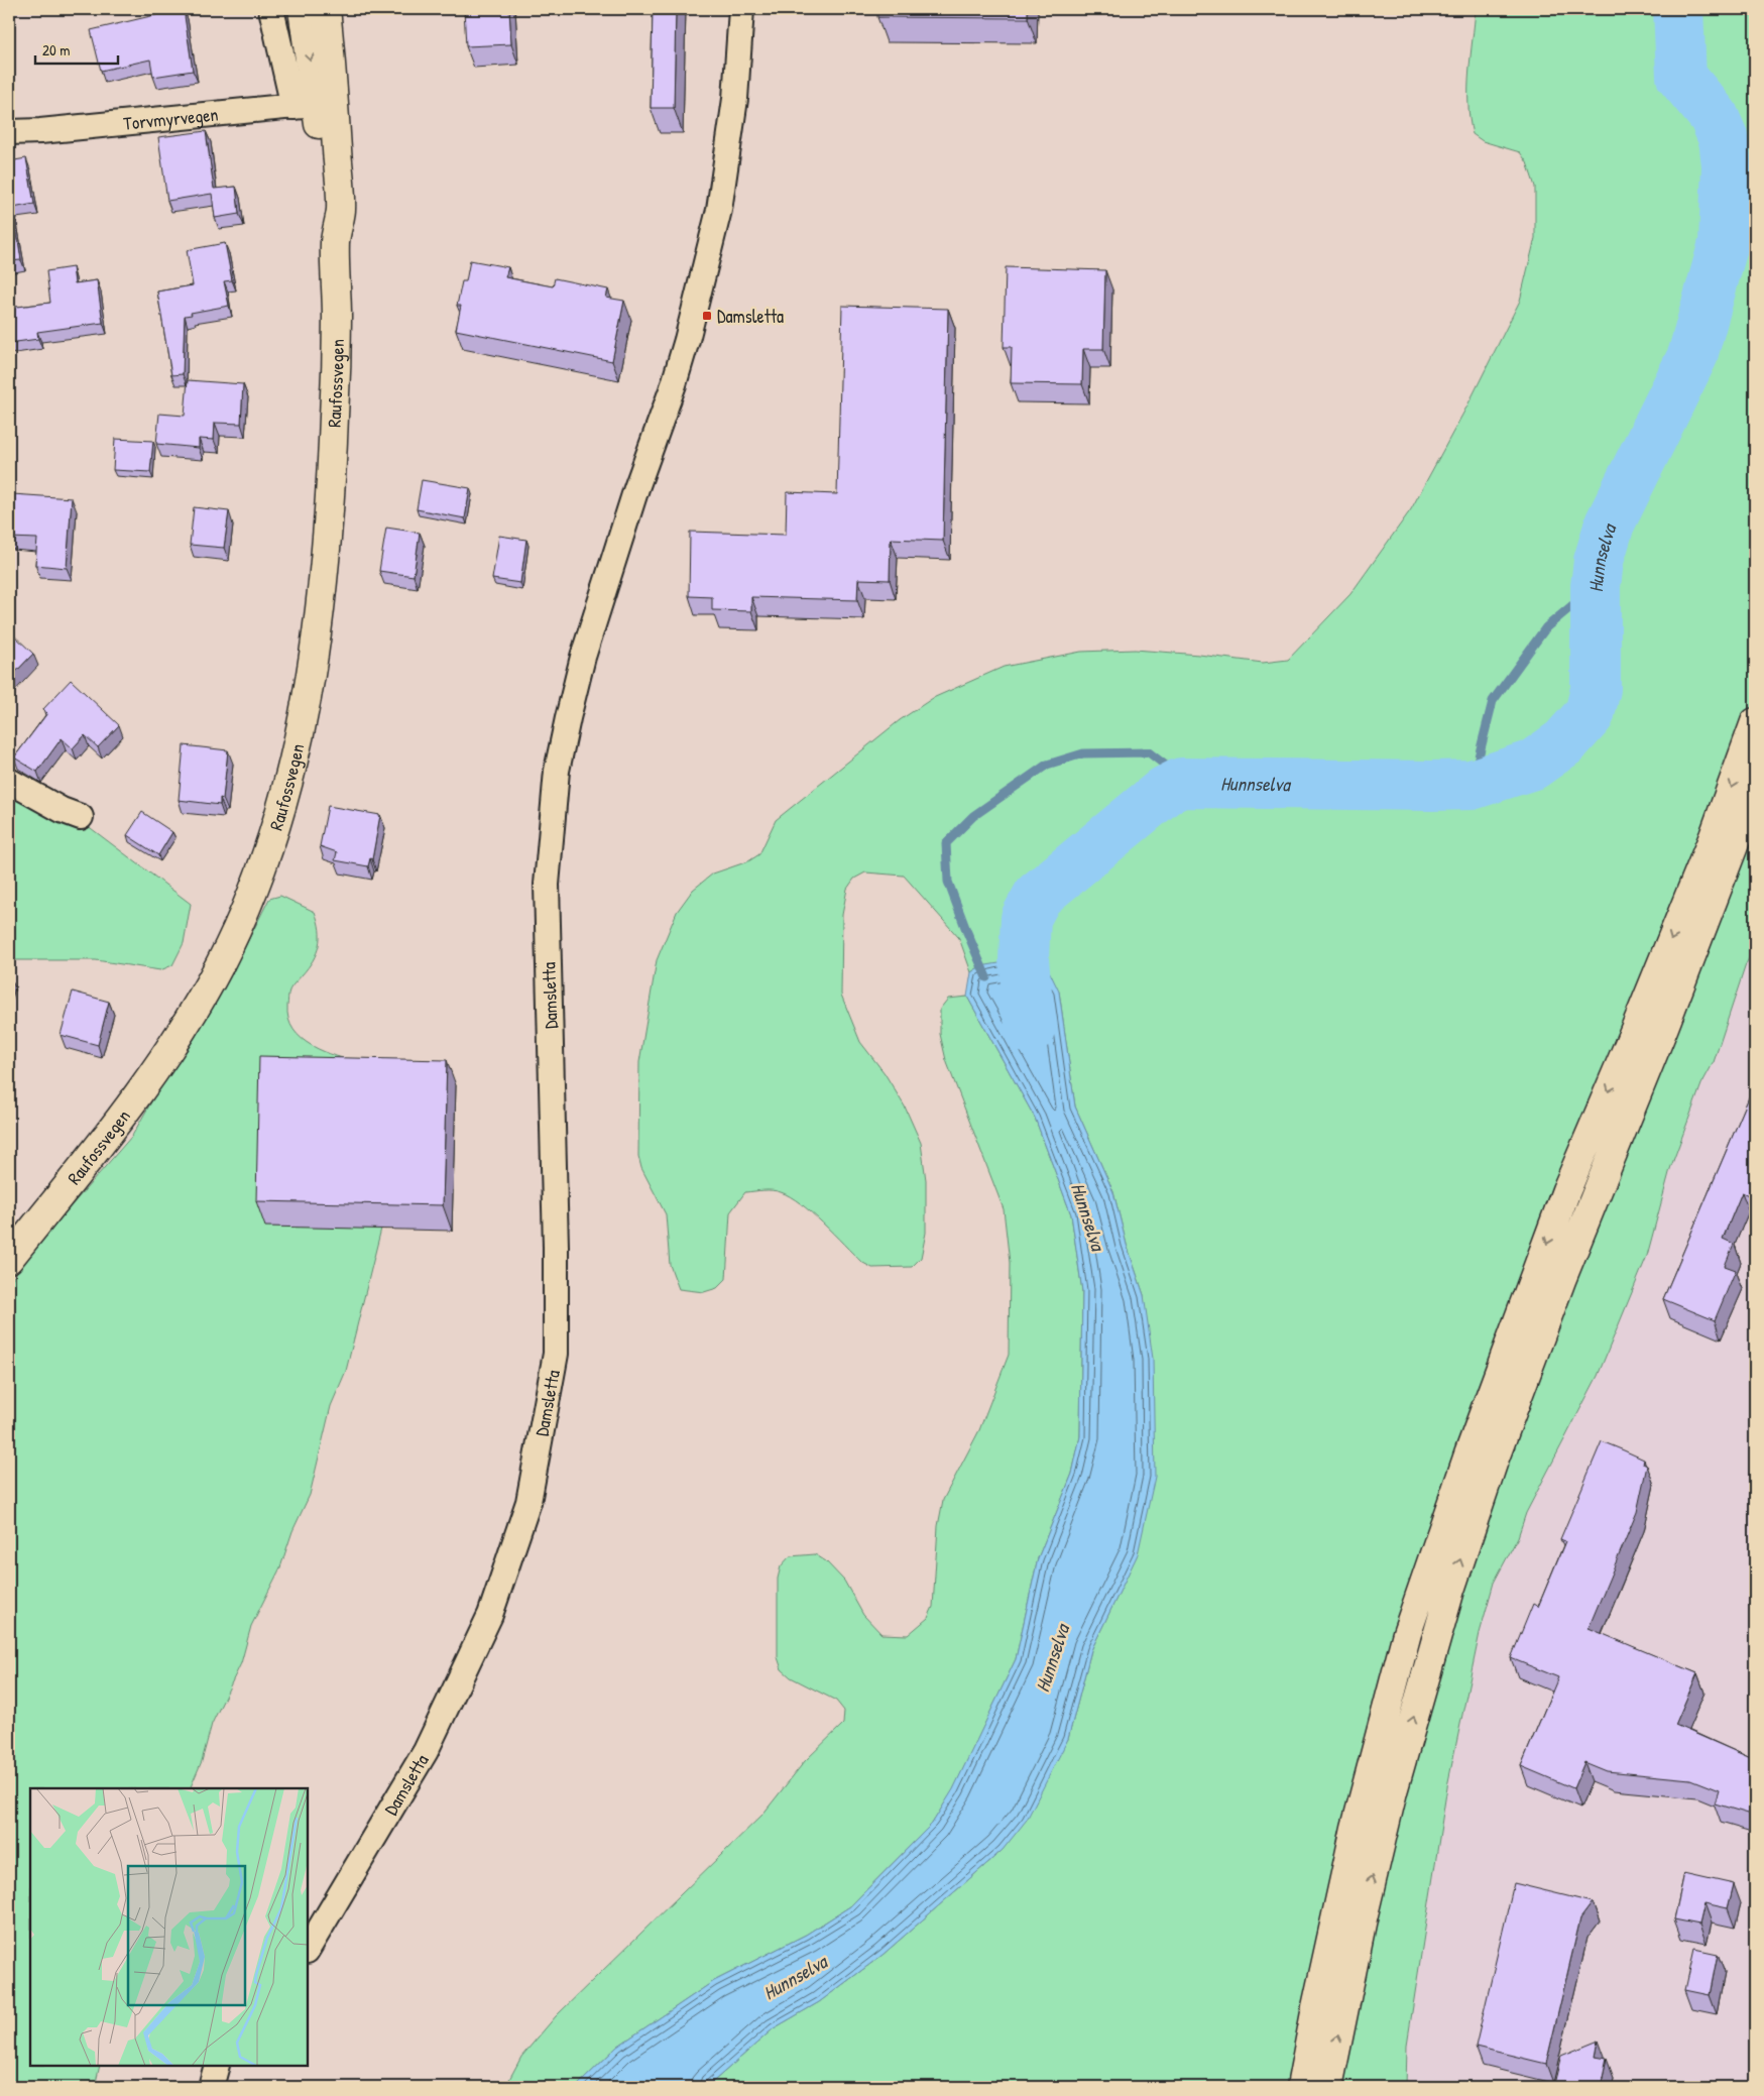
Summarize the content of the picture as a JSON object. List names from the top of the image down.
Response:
{
  "streets": {
    "main road": ["Raufossvegen"],
    "street": ["Torvmyrvegen", "Damsletta"]
  },
  "crossings": [
    ["Torvmyrvegen", "Raufossvegen"]
  ],
  "water": ["Hunnselva"],
  "places": {
    "transit": ["Damsletta"]
  },
  "scale_bar": "20 m"
}
